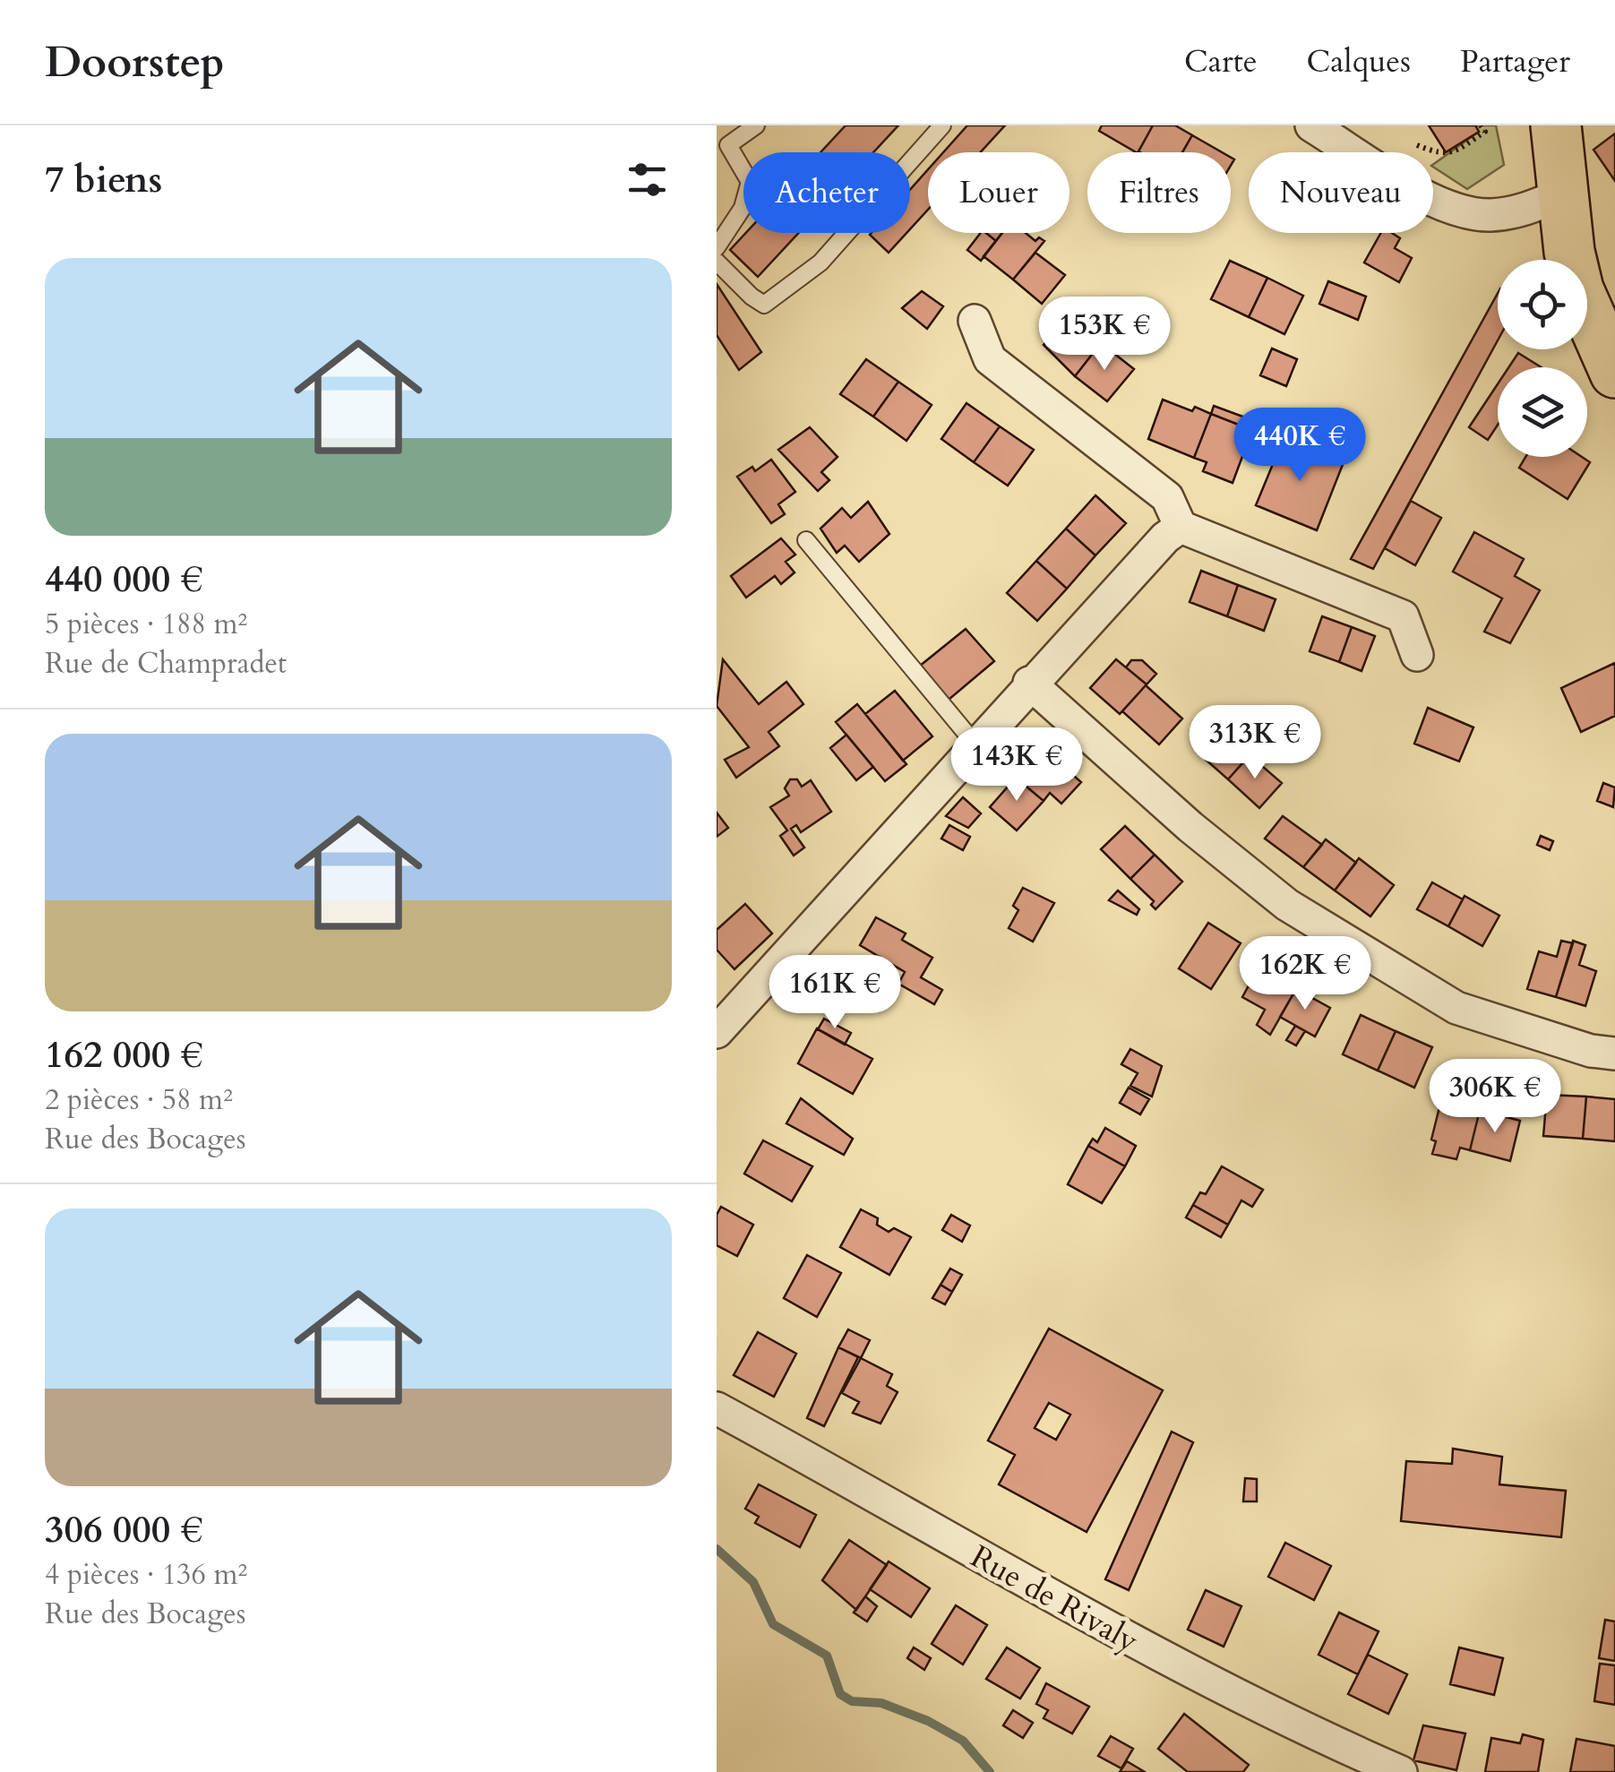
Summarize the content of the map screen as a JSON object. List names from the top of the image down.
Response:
{
  "streets": {
    "street": ["Rue de Rivaly"]
  },
  "page": {
    "header": "Doorstep",
    "nav": ["Carte", "Calques", "Partager"],
    "heading": "7 biens",
    "chip": [
      "Acheter",
      "Louer",
      "Filtres",
      "Nouveau"
    ],
    "list": [
      {
        "name": "440 000 €",
        "note": "5 pièces · 188 m² · Rue de Champradet"
      },
      {
        "name": "162 000 €",
        "note": "2 pièces · 58 m² · Rue des Bocages"
      },
      {
        "name": "306 000 €",
        "note": "4 pièces · 136 m² · Rue des Bocages"
      }
    ],
    "price": [
      "153K €",
      "440K €",
      "313K €",
      "143K €",
      "162K €",
      "161K €",
      "306K €"
    ]
  }
}
